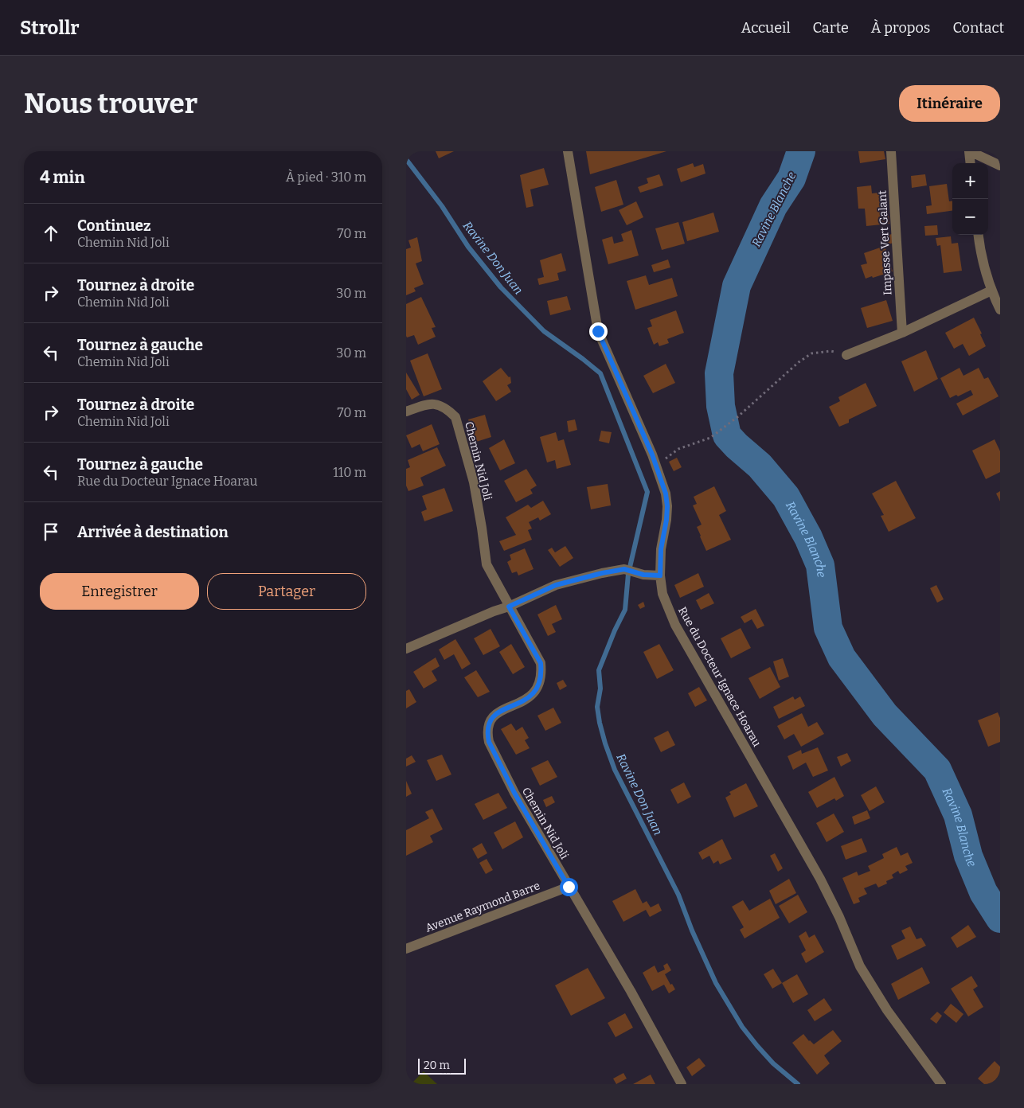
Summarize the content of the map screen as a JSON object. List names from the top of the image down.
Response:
{
  "streets": {
    "street": [
      "Impasse Vert Galant",
      "Chemin Nid Joli",
      "Rue du Docteur Ignace Hoarau",
      "Avenue Raymond Barre"
    ]
  },
  "crossings": [
    ["Chemin Nid Joli", "Avenue Raymond Barre"]
  ],
  "water": ["Ravine Blanche", "Ravine Don Juan"],
  "scale_bar": "20 m",
  "page": {
    "header": "Strollr",
    "nav": [
      "Accueil",
      "Carte",
      "À propos",
      "Contact"
    ],
    "buttons": [
      "Itinéraire",
      ["Enregistrer", "Partager"]
    ],
    "title": "Nous trouver",
    "heading": ["4 min", "À pied · 310 m"],
    "map_buttons": ["+", "−"],
    "list": [
      ["Continuez", "Chemin Nid Joli", "70 m"],
      ["Tournez à droite", "Chemin Nid Joli", "30 m"],
      ["Tournez à gauche", "Chemin Nid Joli", "30 m"],
      ["Tournez à droite", "Chemin Nid Joli", "70 m"],
      ["Tournez à gauche", "Rue du Docteur Ignace Hoarau", "110 m"],
      "Arrivée à destination"
    ],
    "scale": "20 m"
  }
}
